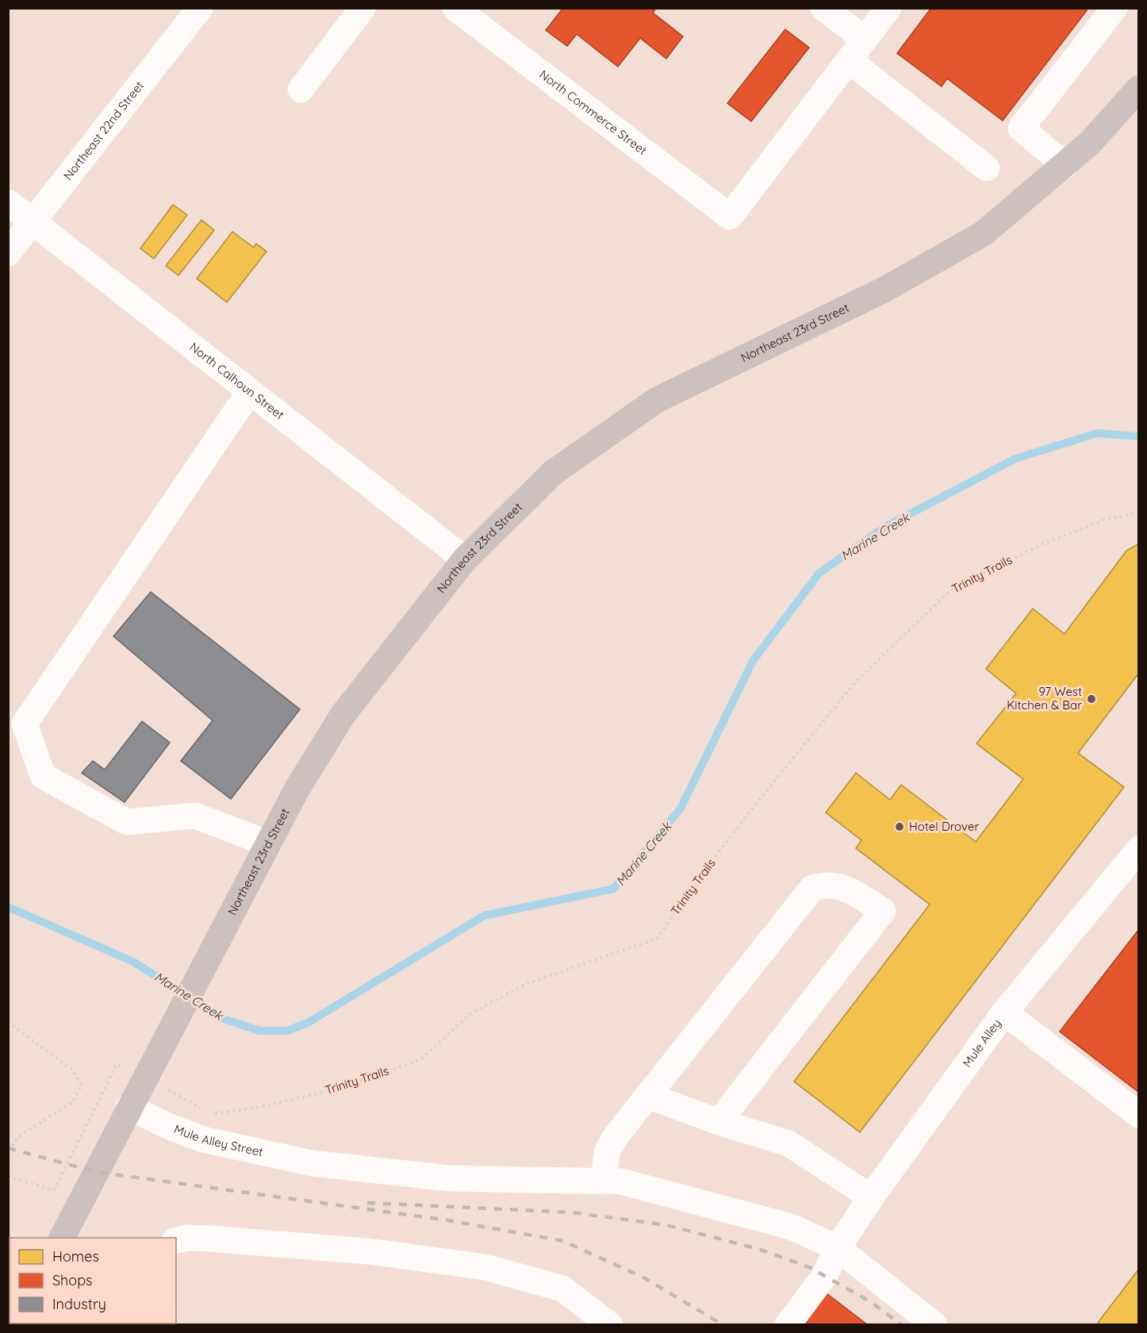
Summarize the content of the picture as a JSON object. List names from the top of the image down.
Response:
{
  "streets": {
    "main road": ["Northeast 23rd Street"],
    "street": [
      "North Commerce Street",
      "Northeast 22nd Street",
      "North Calhoun Street",
      "Mule Alley",
      "Mule Alley Street"
    ],
    "path": ["Trinity Trails"]
  },
  "crossings": [
    ["Northeast 22nd Street", "North Calhoun Street"],
    ["Northeast 23rd Street", "North Calhoun Street"],
    ["Northeast 23rd Street", "Mule Alley Street"],
    ["Mule Alley", "Mule Alley Street"]
  ],
  "water": ["Marine Creek"],
  "places": ["97 West Kitchen & Bar", "Hotel Drover"],
  "legend": ["Homes", "Shops", "Industry"]
}
